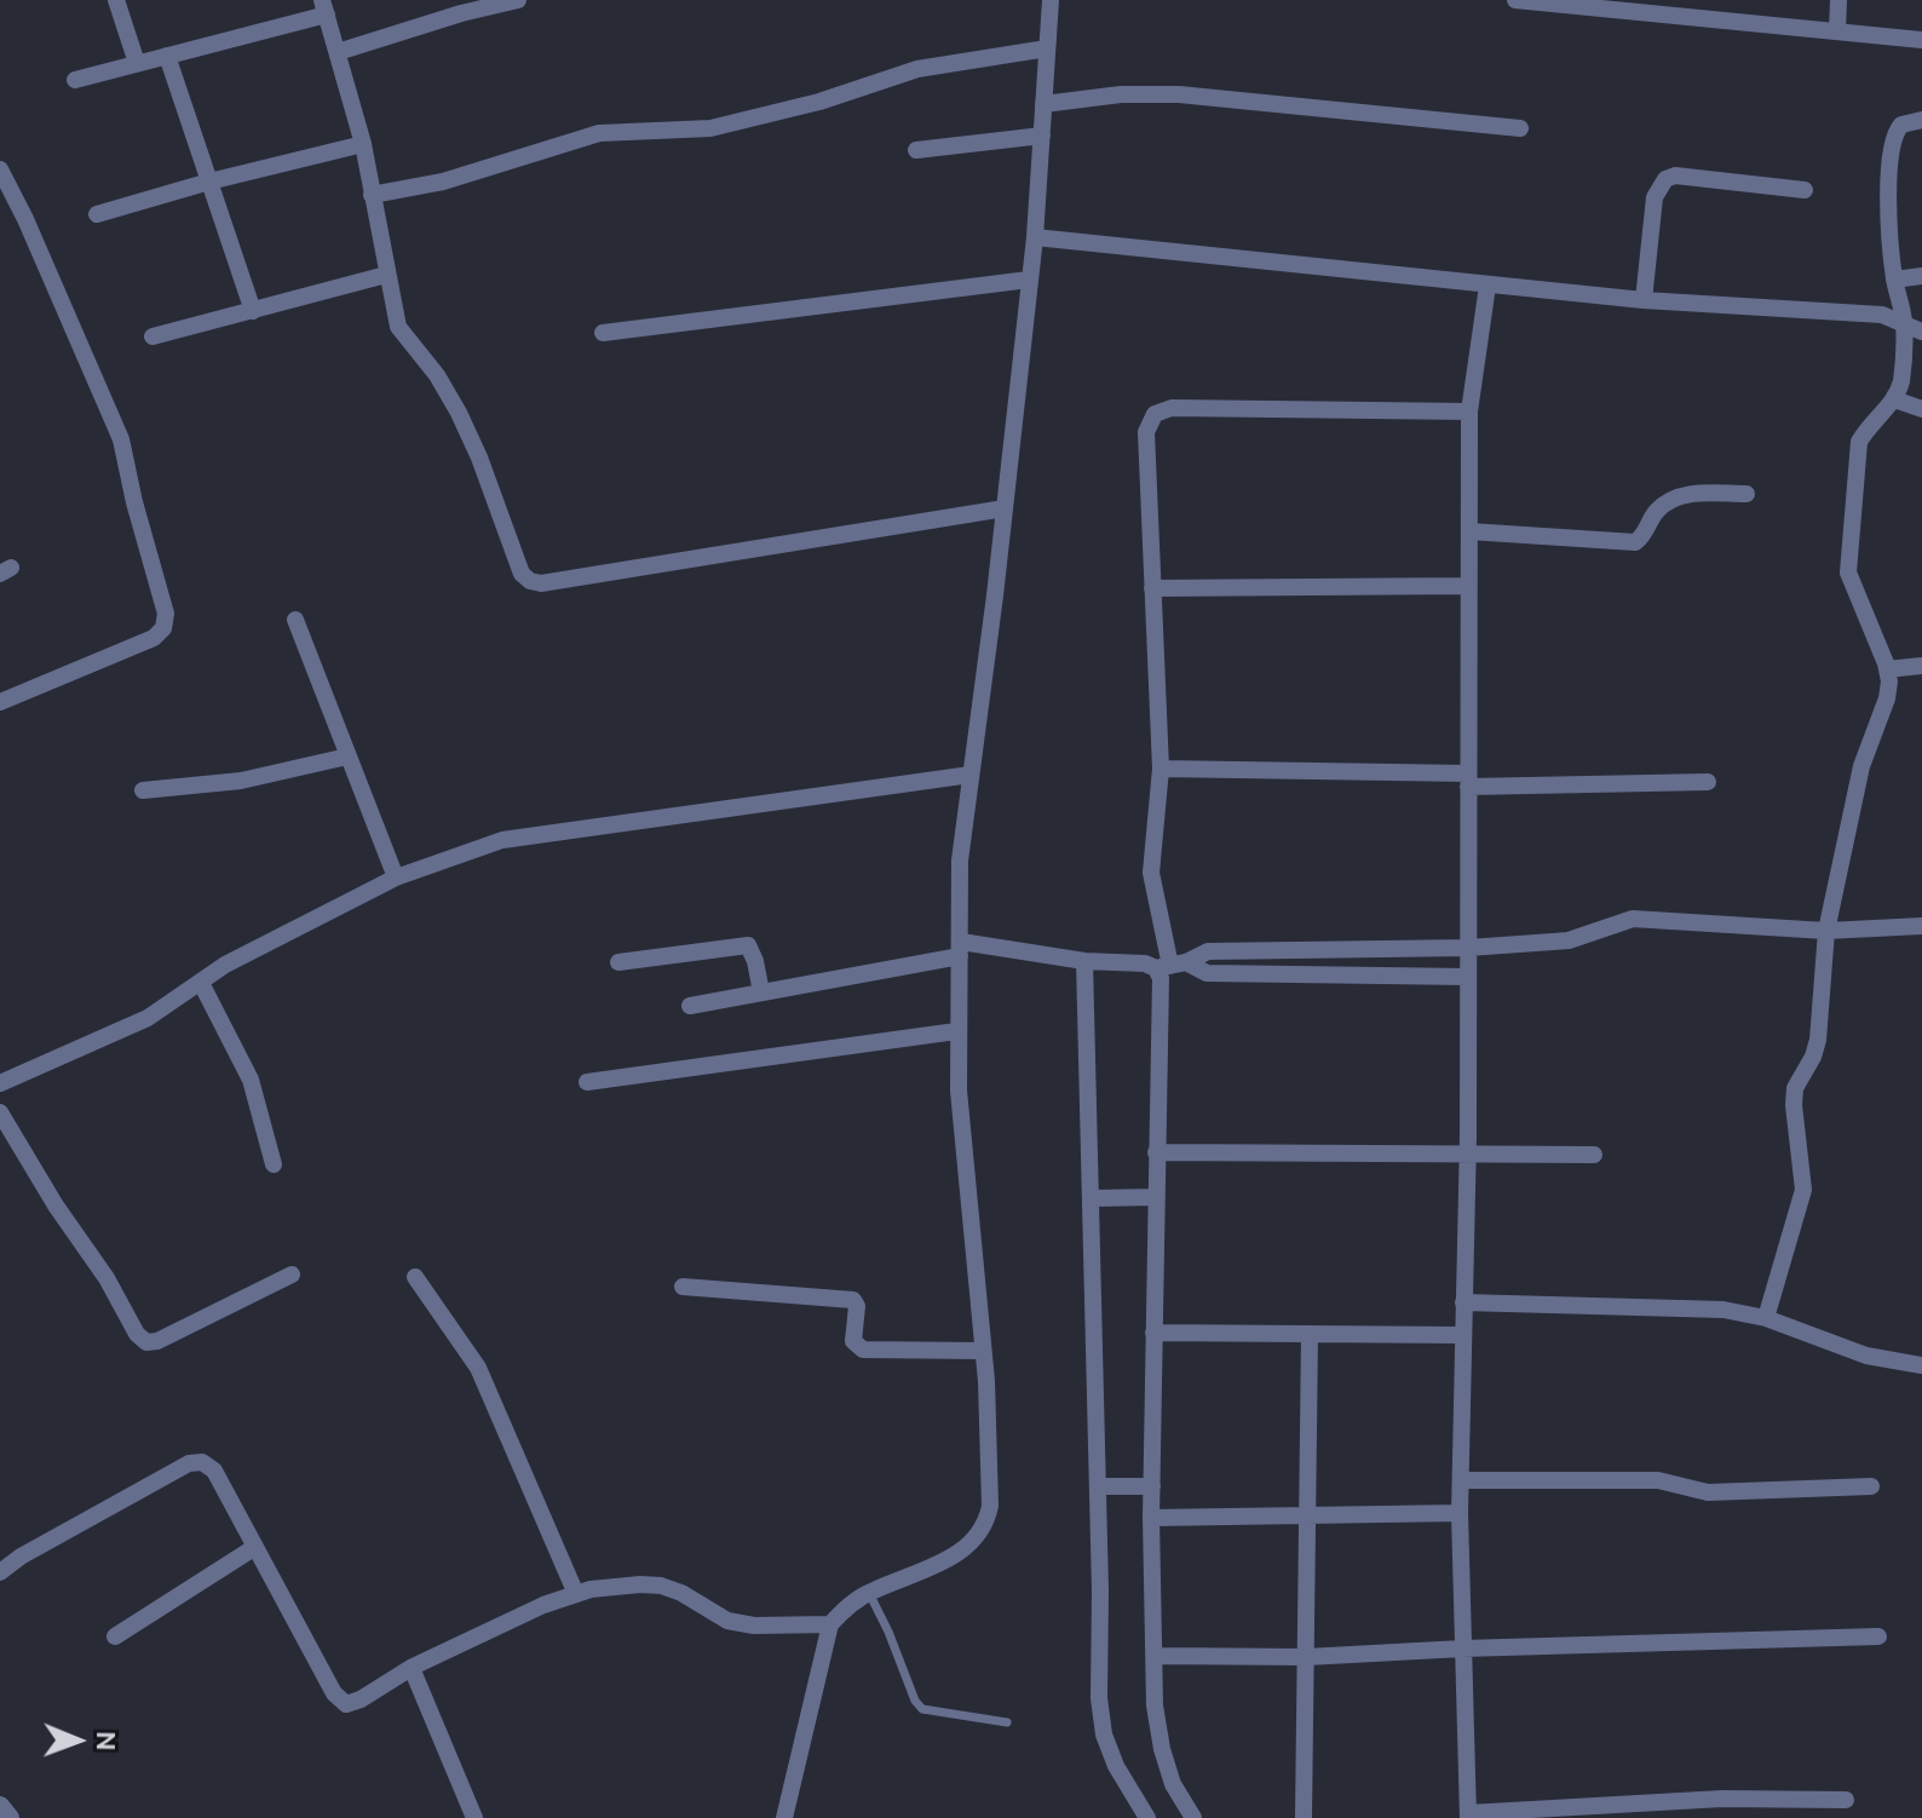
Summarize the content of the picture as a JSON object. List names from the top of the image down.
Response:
{
  "north": "right"
}
